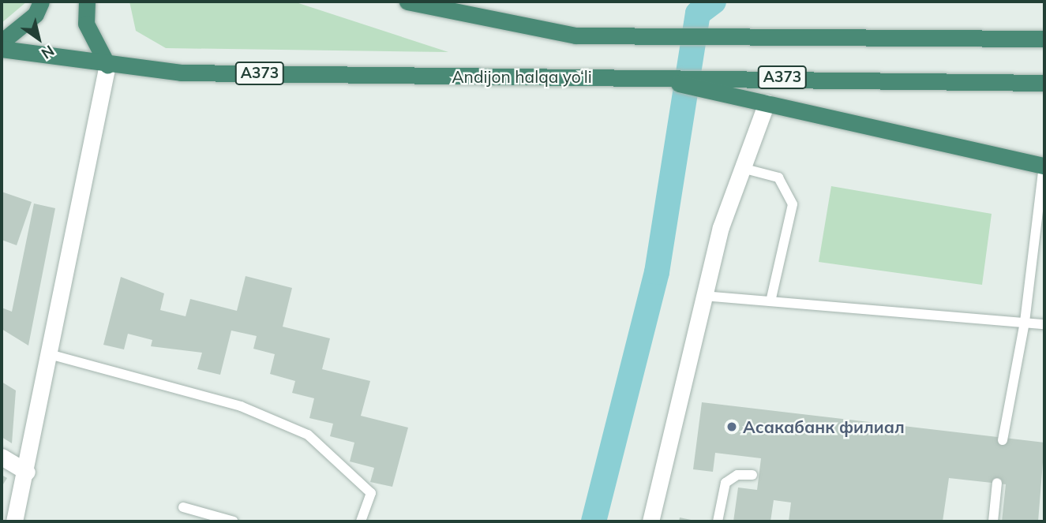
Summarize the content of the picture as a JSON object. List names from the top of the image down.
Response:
{
  "streets": {
    "highway": ["A373", "Andijon halqa yo‘li"]
  },
  "places": ["Асакабанк филиал"],
  "north": "bottom right"
}
